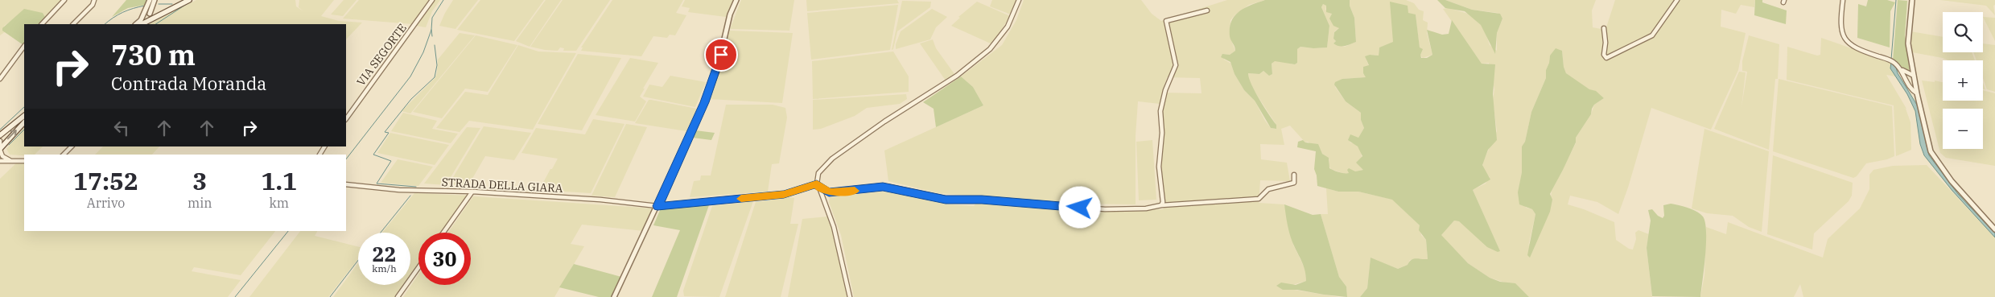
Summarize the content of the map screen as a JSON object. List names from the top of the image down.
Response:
{
  "streets": {
    "street": ["VIA SEGORTE", "STRADA DELLA GIARA"]
  },
  "page": {
    "map_buttons": ["+", "−"],
    "turn": ["730 m", "Contrada Moranda"],
    "eta": [
      "17:52",
      "Arrivo",
      "3",
      "min",
      "1.1",
      "km"
    ],
    "speed": "22 km/h",
    "limit": "30"
  }
}
